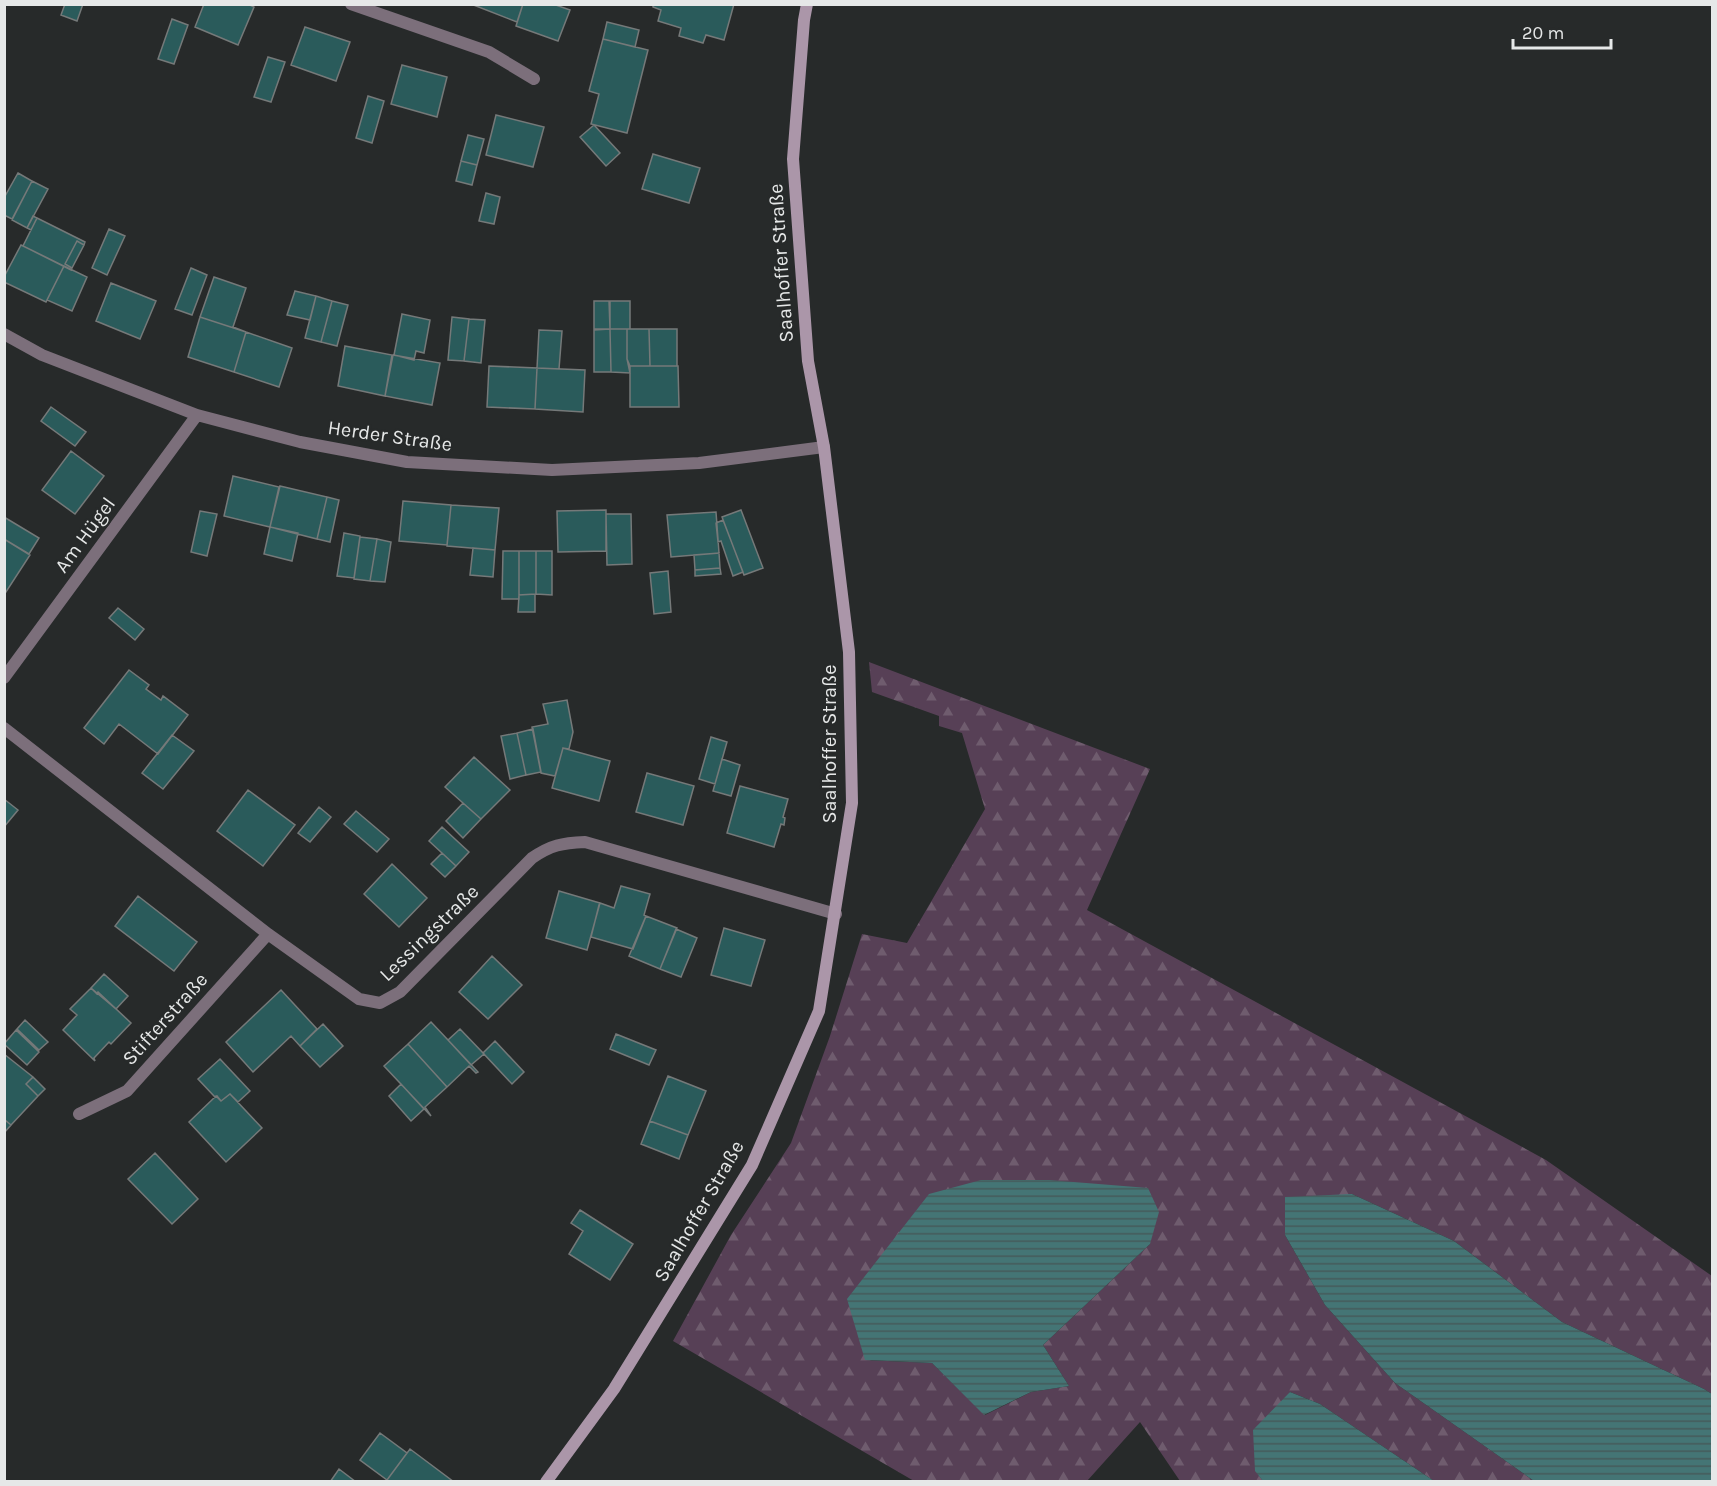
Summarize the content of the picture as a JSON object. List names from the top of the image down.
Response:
{
  "streets": {
    "street": [
      "Saalhoffer Straße",
      "Herder Straße",
      "Am Hügel",
      "Lessingstraße",
      "Stifterstraße"
    ]
  },
  "crossings": [
    ["Saalhoffer Straße", "Herder Straße"],
    ["Saalhoffer Straße", "Lessingstraße"],
    ["Herder Straße", "Am Hügel"],
    ["Lessingstraße", "Stifterstraße"]
  ],
  "scale_bar": "20 m"
}
